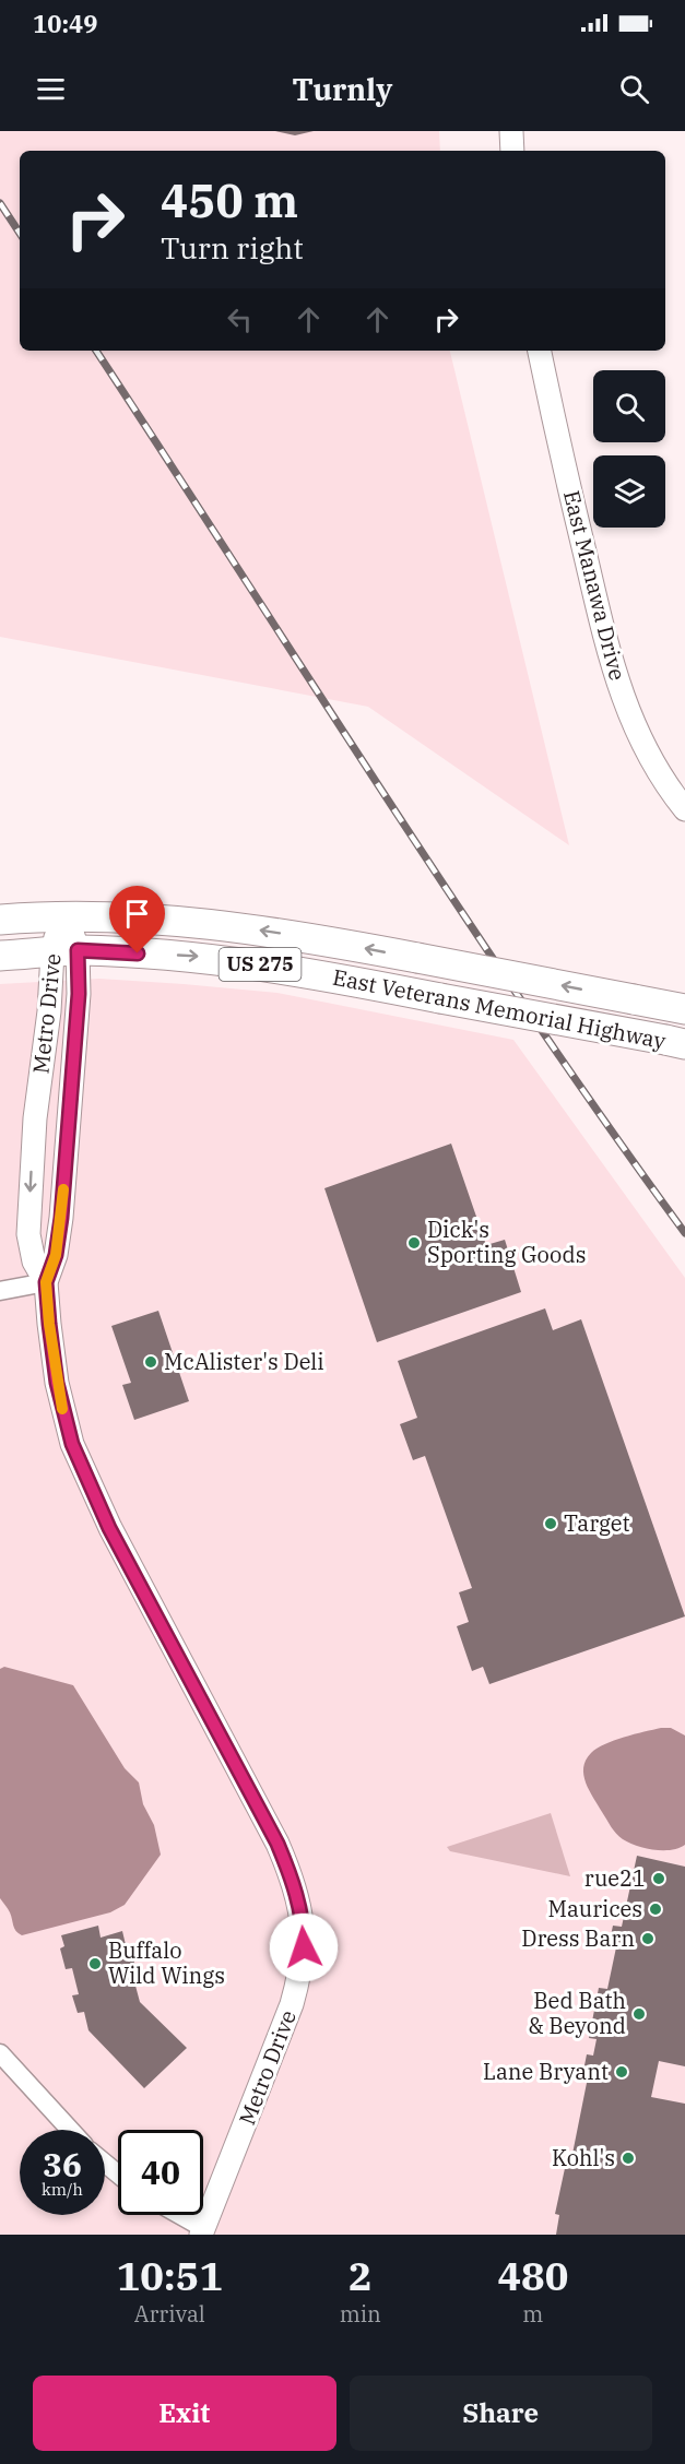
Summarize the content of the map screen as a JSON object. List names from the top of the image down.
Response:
{
  "streets": {
    "main road": ["US 275", "East Veterans Memorial Highway"],
    "street": ["East Manawa Drive", "Metro Drive"]
  },
  "crossings": [
    ["East Veterans Memorial Highway", "Metro Drive"]
  ],
  "places": [
    "Dick's Sporting Goods",
    "McAlister's Deli",
    "Target",
    "rue21",
    "Maurices",
    "Dress Barn",
    "Buffalo Wild Wings",
    "Bed Bath & Beyond",
    "Lane Bryant",
    "Kohl's"
  ],
  "page": {
    "status": "10:49",
    "header": "Turnly",
    "turn": ["450 m", "Turn right"],
    "speed": "36 km/h",
    "limit": "40",
    "eta": [
      "10:51",
      "Arrival",
      "2",
      "min",
      "480",
      "m"
    ],
    "buttons": ["Exit", "Share"]
  }
}
